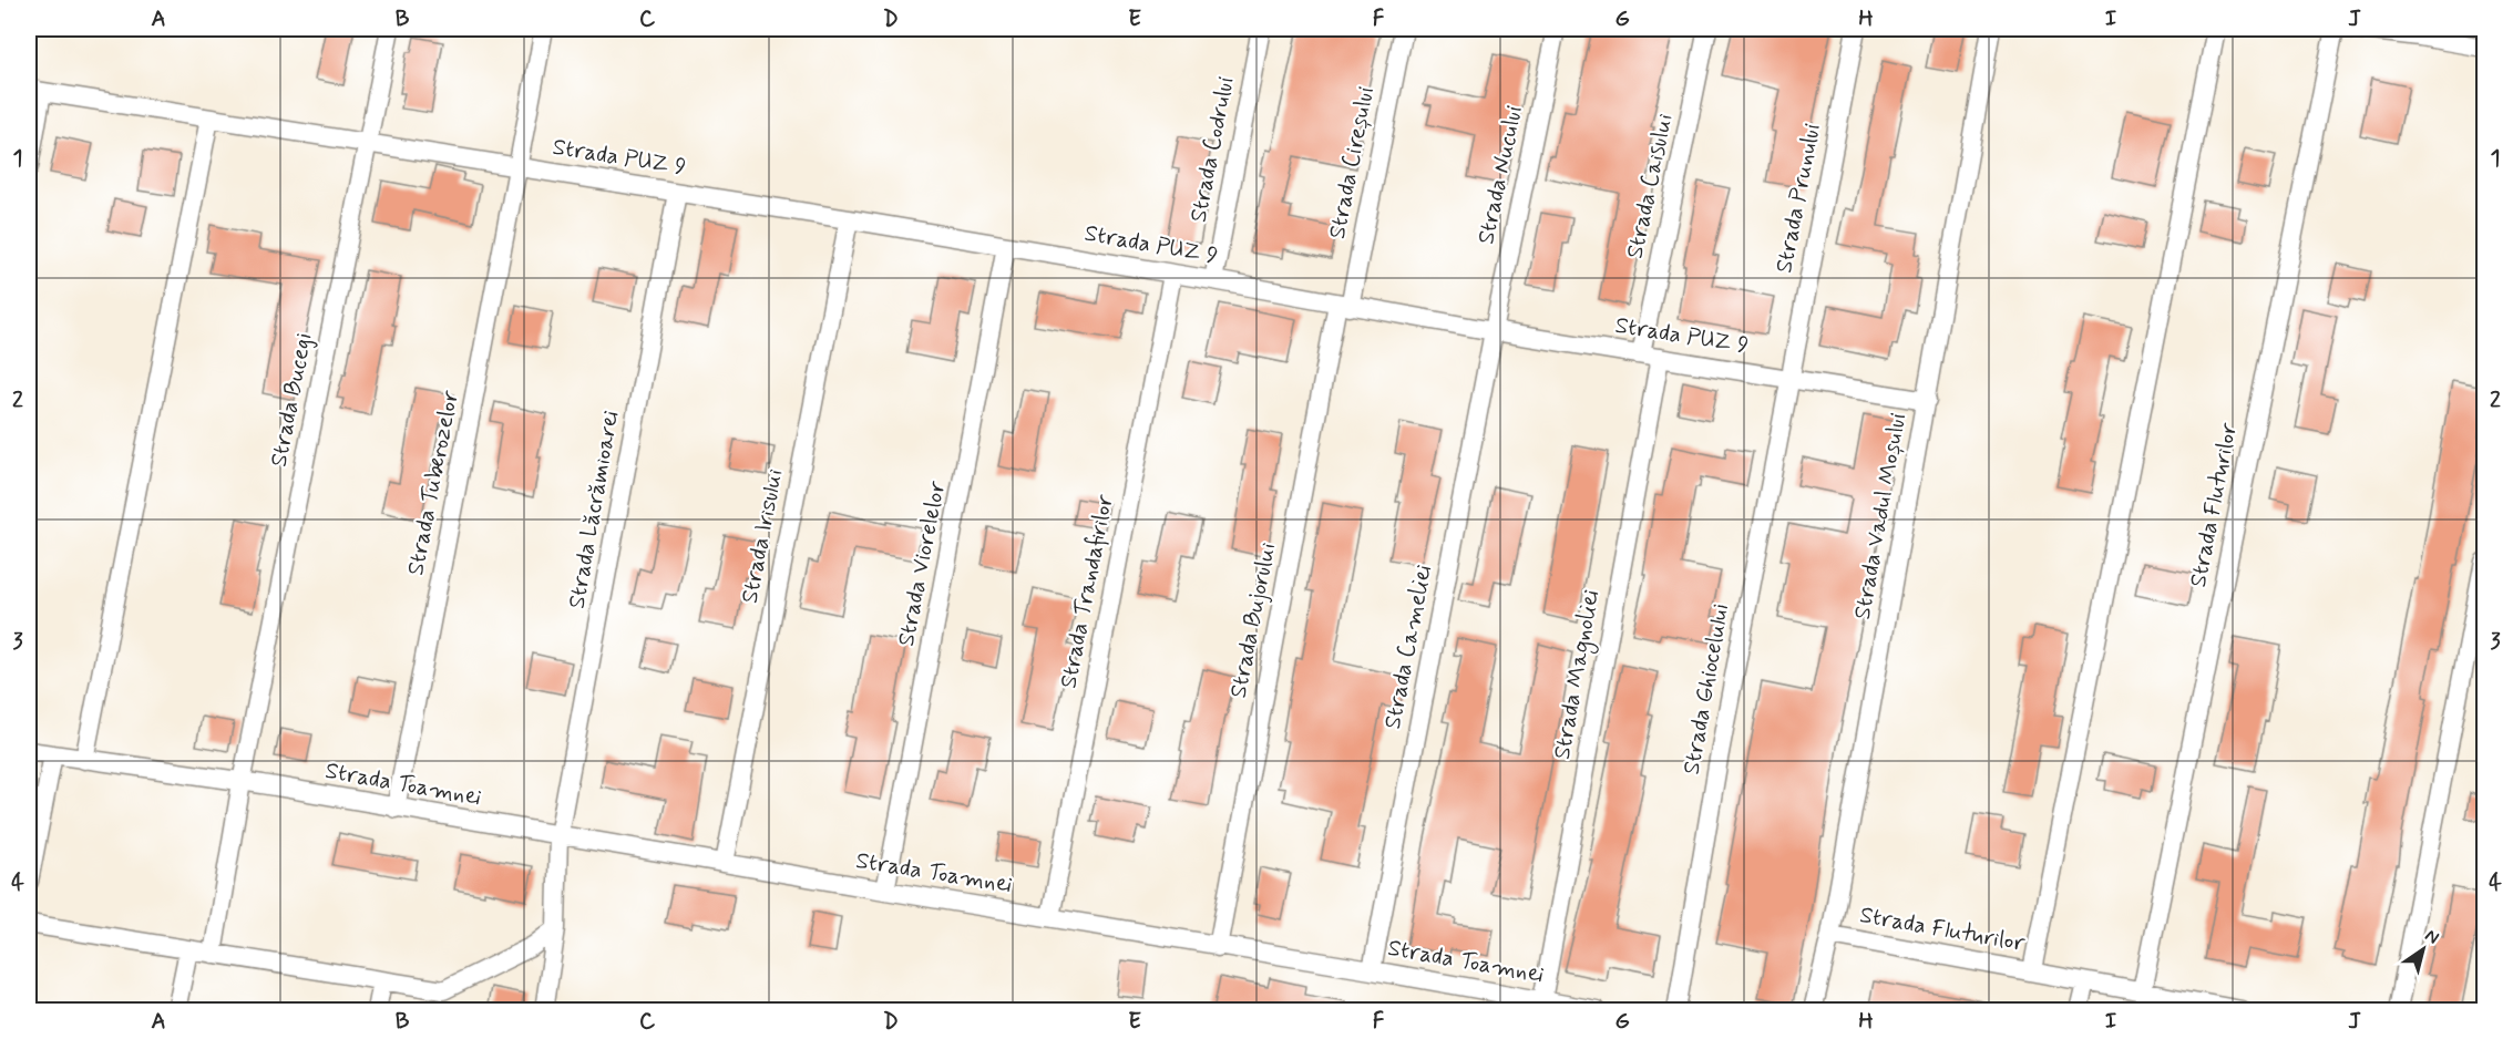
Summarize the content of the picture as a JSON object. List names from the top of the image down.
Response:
{
  "streets": {
    "street": [
      "Strada Codrului",
      "Strada PUZ 9",
      "Strada Cireșului",
      "Strada Nucului",
      "Strada Caisului",
      "Strada Prunului",
      "Strada Bucegi",
      "Strada Tuberozelor",
      "Strada Fluturilor",
      "Strada Lăcrămioarei",
      "Strada Vadul Moșului",
      "Strada Irisului",
      "Strada Viorelelor",
      "Strada Trandafirilor",
      "Strada Bujorului",
      "Strada Cameliei",
      "Strada Magnoliei",
      "Strada Ghiocelului",
      "Strada Toamnei"
    ]
  },
  "crossings": [
    ["Strada Codrului", "Strada PUZ 9"],
    ["Strada PUZ 9", "Strada Cireșului"],
    ["Strada PUZ 9", "Strada Nucului"],
    ["Strada PUZ 9", "Strada Caisului"],
    ["Strada PUZ 9", "Strada Prunului"],
    ["Strada PUZ 9", "Strada Bucegi"],
    ["Strada PUZ 9", "Strada Tuberozelor"],
    ["Strada PUZ 9", "Strada Lăcrămioarei"],
    ["Strada PUZ 9", "Strada Vadul Moșului"],
    ["Strada PUZ 9", "Strada Irisului"],
    ["Strada PUZ 9", "Strada Viorelelor"],
    ["Strada PUZ 9", "Strada Trandafirilor"],
    ["Strada PUZ 9", "Strada Bujorului"],
    ["Strada PUZ 9", "Strada Cameliei"],
    ["Strada PUZ 9", "Strada Magnoliei"],
    ["Strada PUZ 9", "Strada Ghiocelului"],
    ["Strada Cireșului", "Strada Bujorului"],
    ["Strada Nucului", "Strada Cameliei"],
    ["Strada Prunului", "Strada Ghiocelului"],
    ["Strada Bucegi", "Strada Toamnei"],
    ["Strada Tuberozelor", "Strada Toamnei"],
    ["Strada Fluturilor", "Strada Vadul Moșului"],
    ["Strada Lăcrămioarei", "Strada Toamnei"],
    ["Strada Irisului", "Strada Toamnei"],
    ["Strada Viorelelor", "Strada Toamnei"],
    ["Strada Trandafirilor", "Strada Toamnei"],
    ["Strada Bujorului", "Strada Toamnei"],
    ["Strada Cameliei", "Strada Toamnei"],
    ["Strada Magnoliei", "Strada Toamnei"]
  ],
  "north": "top right",
  "grid": {
    "columns": [
      "A",
      "B",
      "C",
      "D",
      "E",
      "F",
      "G",
      "H",
      "I",
      "J"
    ],
    "rows": [
      "1",
      "2",
      "3",
      "4"
    ]
  }
}
